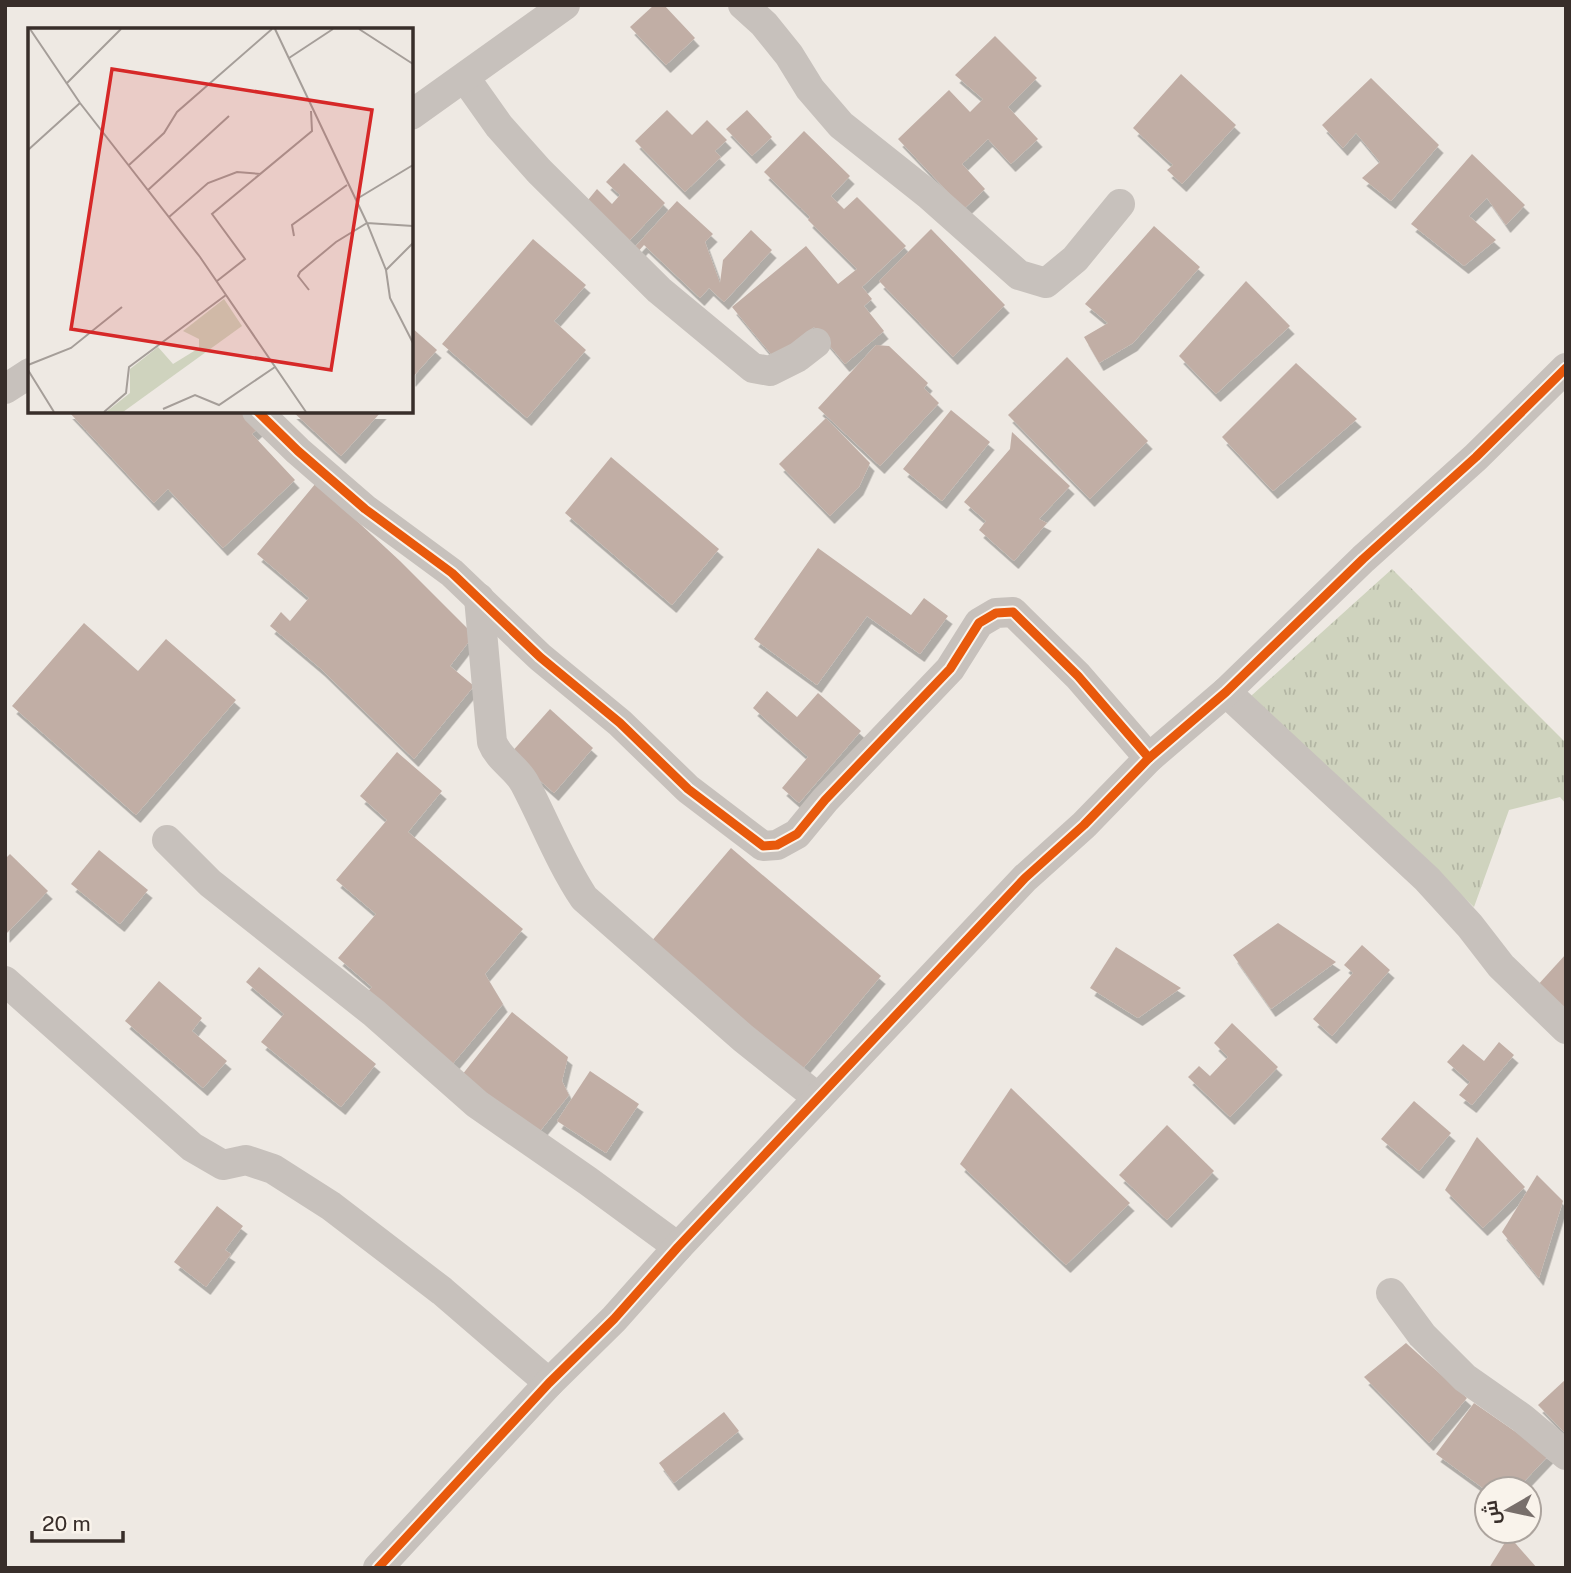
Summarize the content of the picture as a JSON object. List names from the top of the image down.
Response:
{
  "scale_bar": "20 m",
  "north": "left"
}
